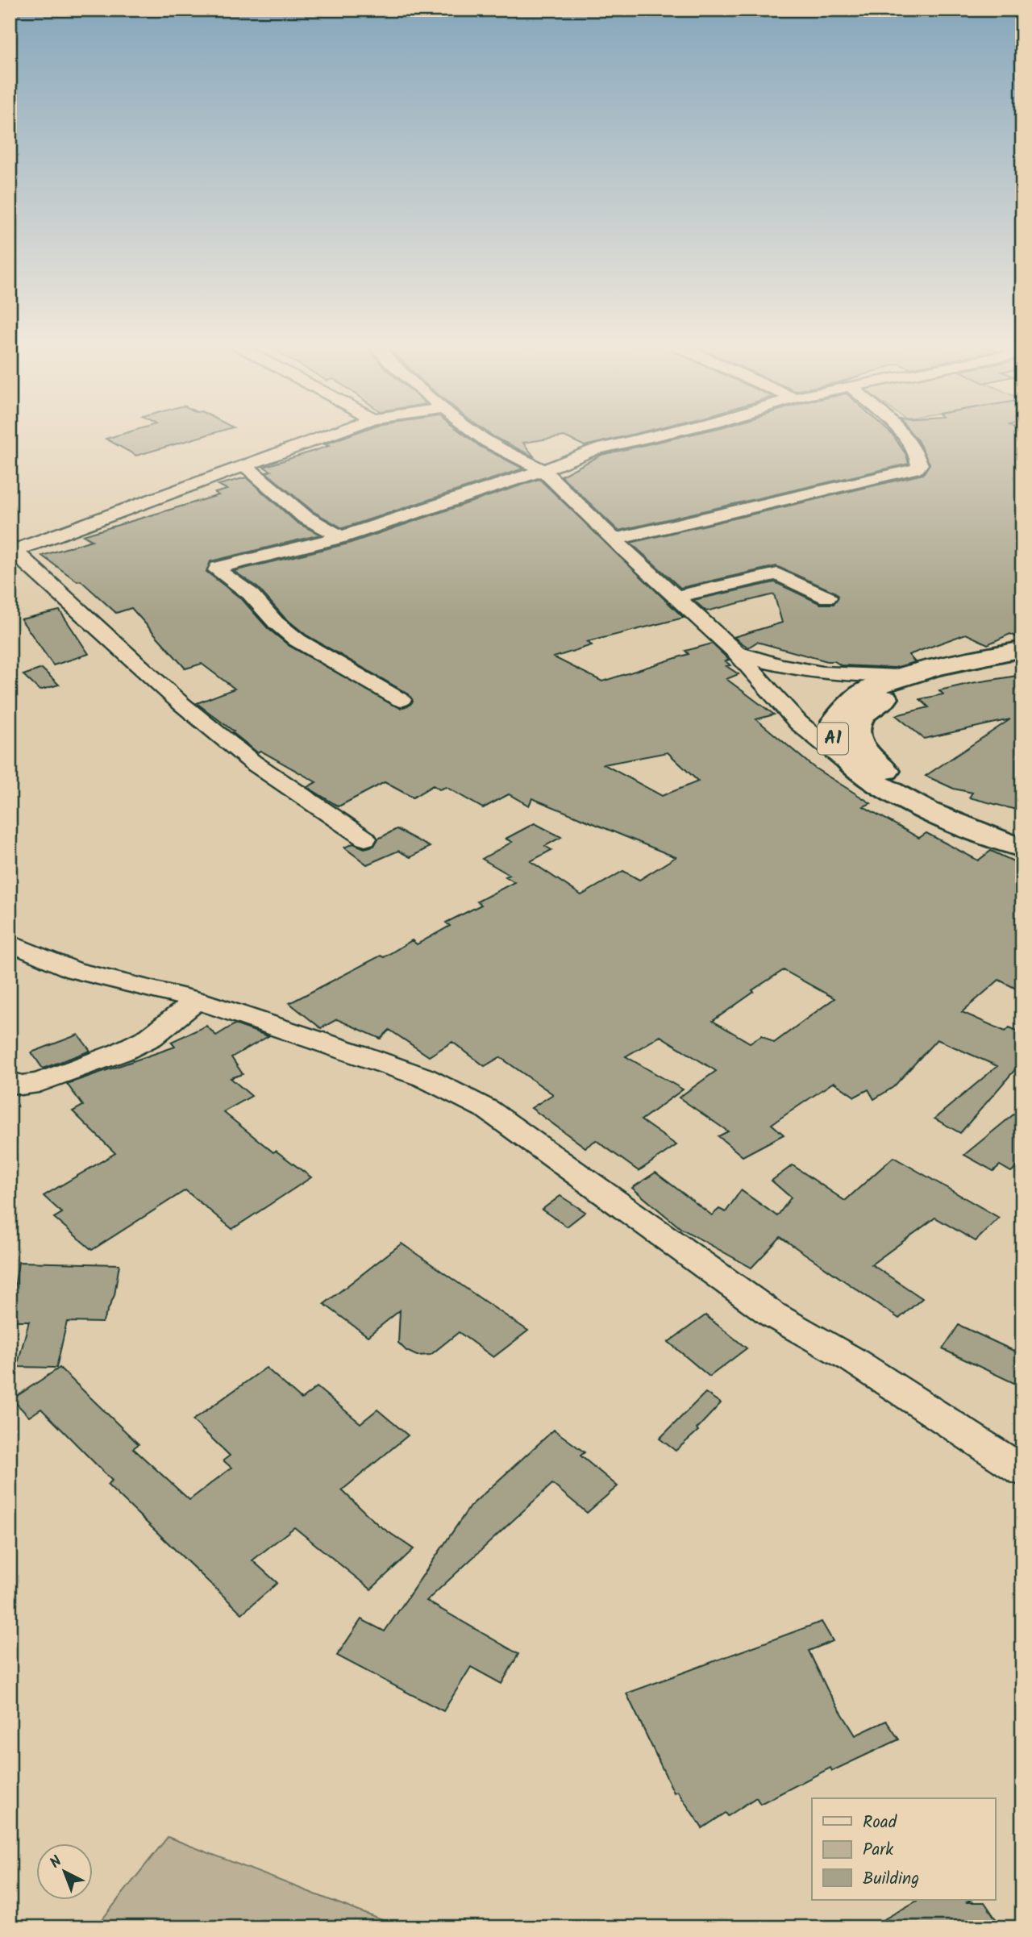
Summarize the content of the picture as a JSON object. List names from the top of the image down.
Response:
{
  "streets": {
    "highway": ["A1"]
  },
  "legend": ["Road", "Park", "Building"],
  "north": "top left"
}
